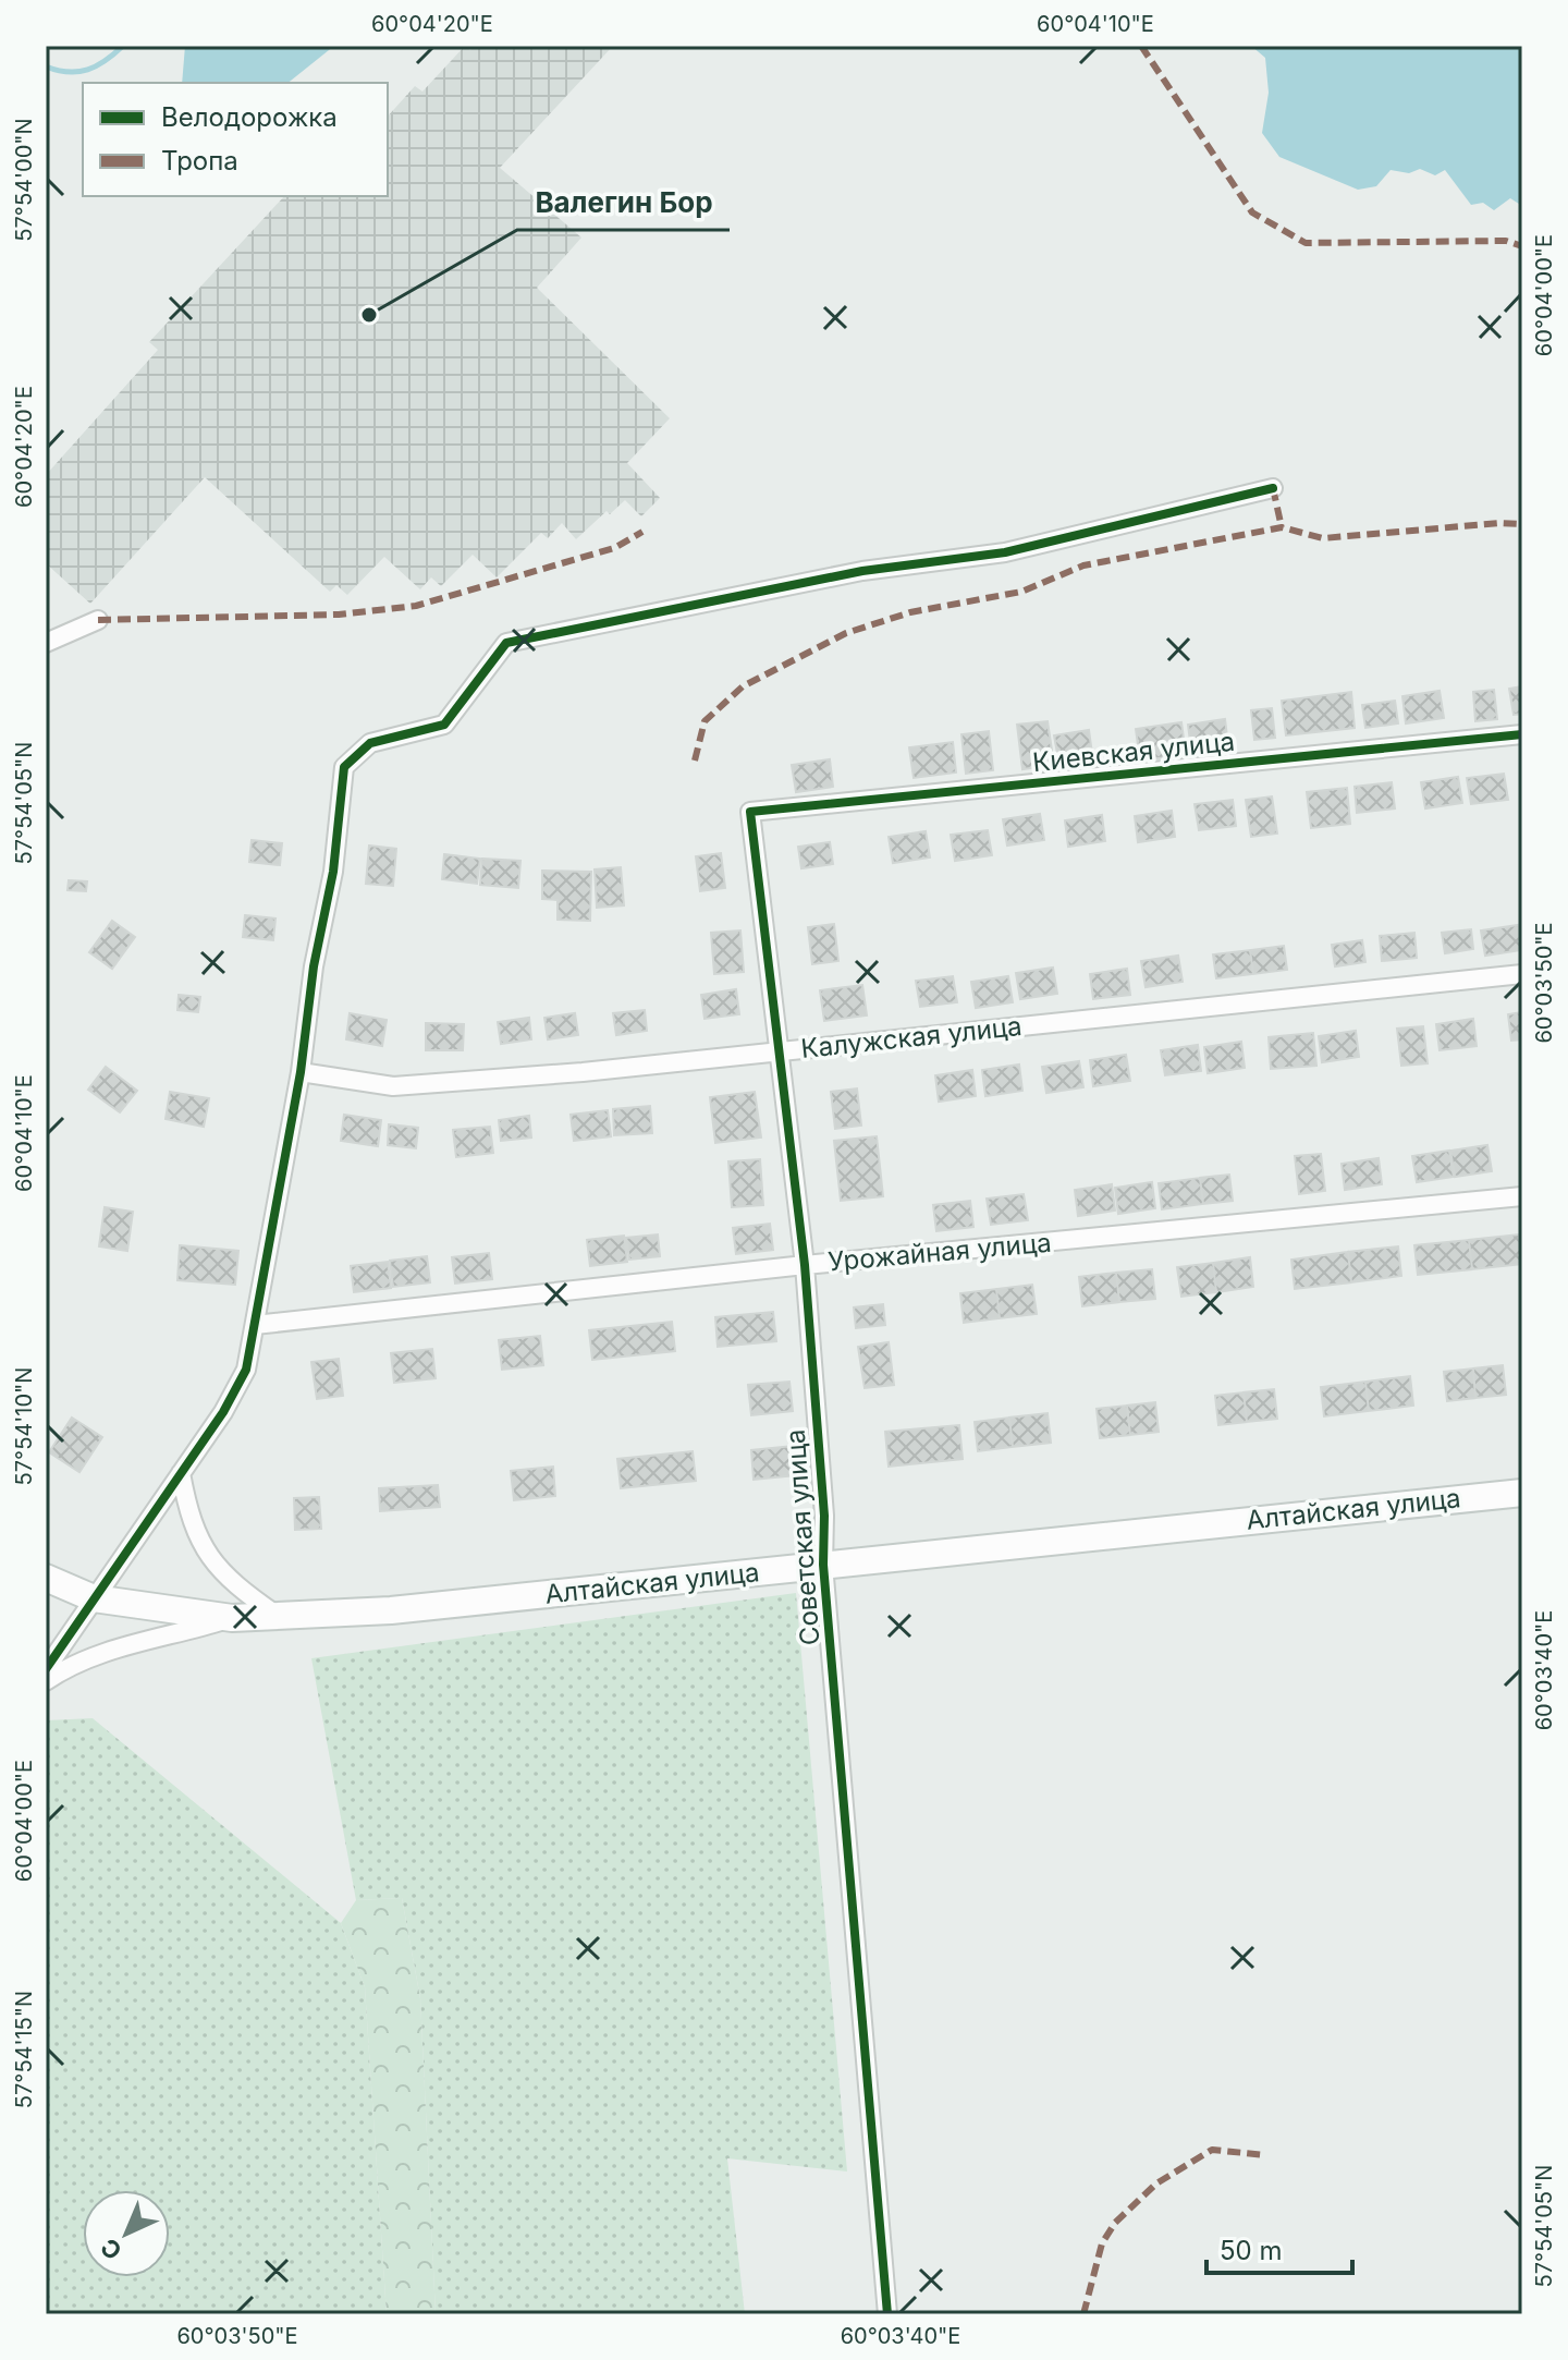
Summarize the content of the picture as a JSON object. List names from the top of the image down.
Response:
{
  "streets": {
    "main road": ["Алтайская улица"],
    "street": [
      "Киевская улица",
      "Калужская улица",
      "Урожайная улица",
      "Советская улица"
    ]
  },
  "crossings": [
    ["Киевская улица", "Советская улица"],
    ["Калужская улица", "Советская улица"],
    ["Урожайная улица", "Советская улица"],
    ["Алтайская улица", "Советская улица"]
  ],
  "places": ["Валегин Бор"],
  "legend": ["Велодорожка", "Тропа"],
  "scale_bar": "50 m",
  "north": "bottom left",
  "coordinates": [
    "60°04'20\"E",
    "60°04'10\"E",
    "57°54'00\"N",
    "60°04'00\"E",
    "57°54'05\"N",
    "60°03'50\"E",
    "57°54'10\"N",
    "60°03'40\"E",
    "57°54'15\"N"
  ]
}
